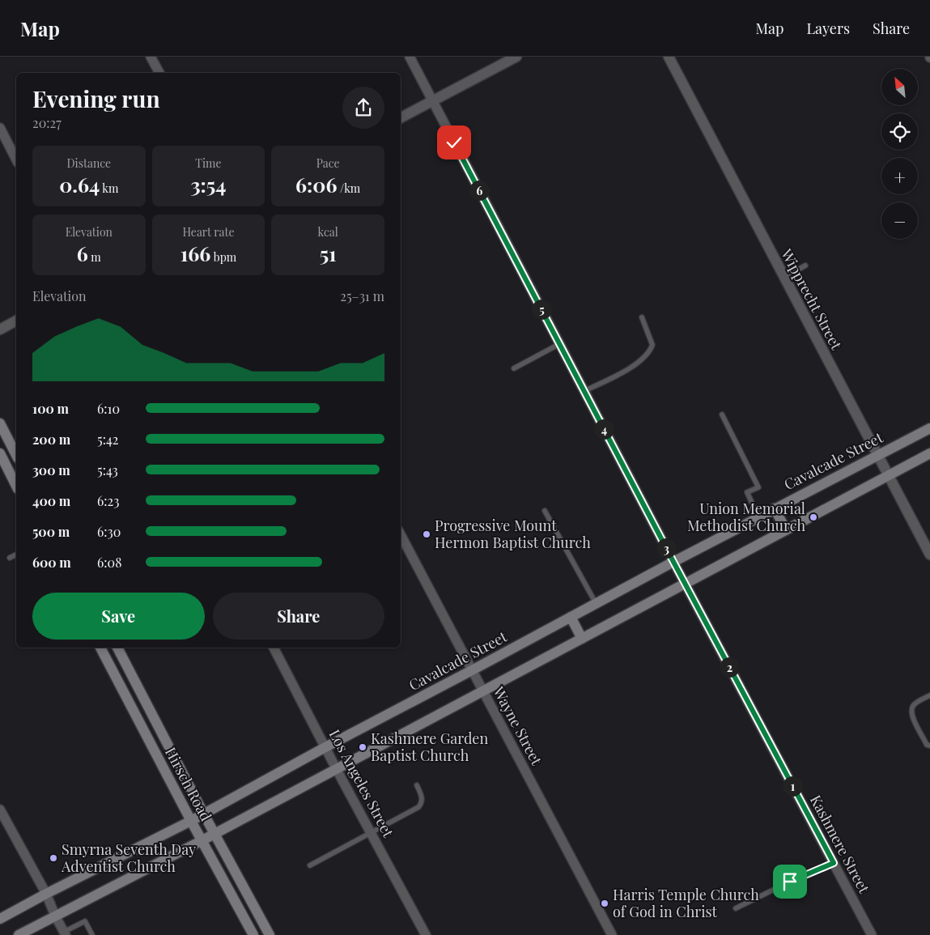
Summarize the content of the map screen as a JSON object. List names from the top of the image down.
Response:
{
  "streets": {
    "main road": ["Cavalcade Street", "Hirsch Road"],
    "street": [
      "Wipprecht Street",
      "Wayne Street",
      "Los Angeles Street",
      "Kashmere Street"
    ]
  },
  "crossings": [
    ["Wipprecht Street", "Cavalcade Street"],
    ["Cavalcade Street", "Wayne Street"],
    ["Cavalcade Street", "Los Angeles Street"],
    ["Cavalcade Street", "Hirsch Road"],
    ["Cavalcade Street", "Kashmere Street"]
  ],
  "places": [
    "Union Memorial Methodist Church",
    "Progressive Mount Hermon Baptist Church",
    "Kashmere Garden Baptist Church",
    "Smyrna Seventh Day Adventist Church",
    "Harris Temple Church of God in Christ"
  ],
  "north": "top left",
  "page": {
    "header": "Map",
    "nav": ["Map", "Layers", "Share"],
    "map_buttons": ["+", "−"],
    "heading": ["Evening run", "20:27"],
    "stats": [
      ["Distance", "0.64 km"],
      ["Time", "3:54"],
      ["Pace", "6:06 /km"],
      ["Elevation", "6 m"],
      ["Heart rate", "166 bpm"],
      ["kcal", "51"]
    ],
    "pins": [
      "6",
      "5",
      "4",
      "3",
      "2",
      "1"
    ],
    "chart": ["Elevation", "25–31 m"],
    "list": [
      {
        "name": "100 m",
        "note": "6:10"
      },
      {
        "name": "200 m",
        "note": "5:42"
      },
      {
        "name": "300 m",
        "note": "5:43"
      },
      {
        "name": "400 m",
        "note": "6:23"
      },
      {
        "name": "500 m",
        "note": "6:30"
      },
      {
        "name": "600 m",
        "note": "6:08"
      }
    ],
    "buttons": ["Save", "Share"]
  }
}
